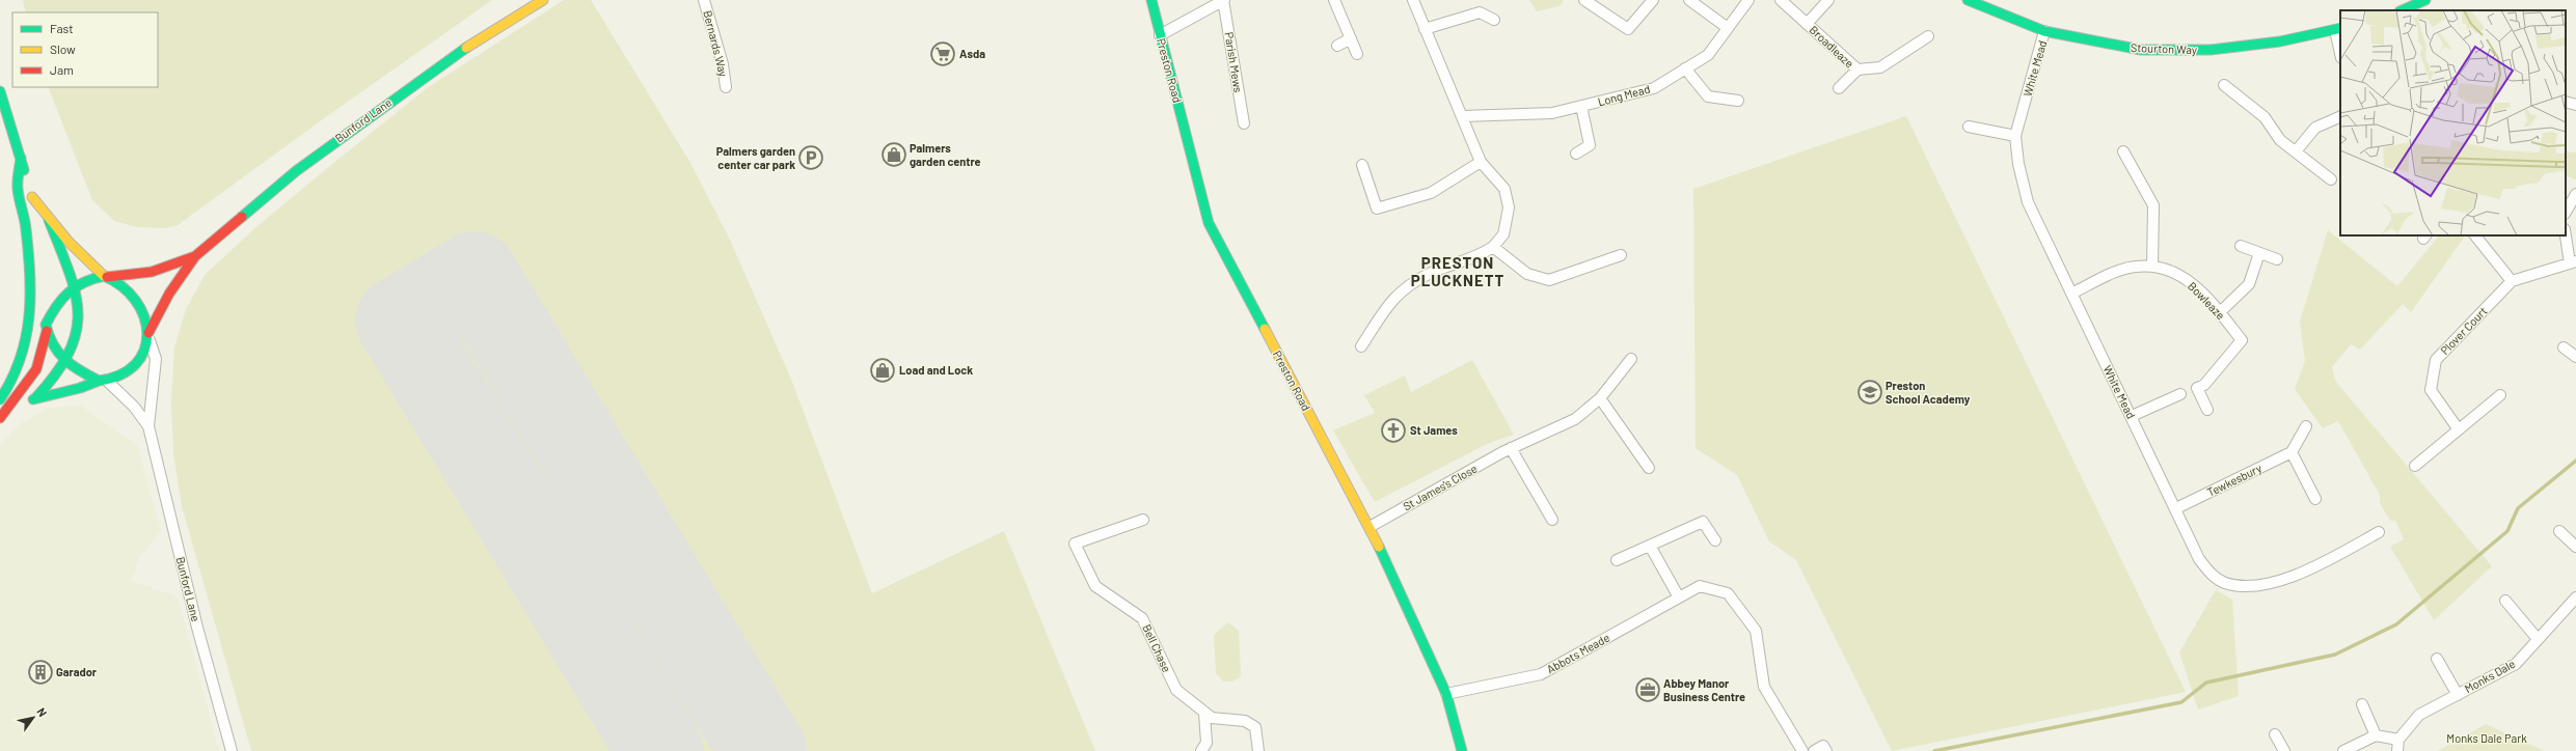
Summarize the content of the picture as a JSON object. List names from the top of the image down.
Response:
{
  "streets": {
    "main road": ["Stourton Way", "Preston Road", "Bunford Lane"],
    "street": [
      "Bernards Way",
      "Broadleaze",
      "Parish Mews",
      "White Mead",
      "Long Mead",
      "Bowleaze",
      "Plover Court",
      "Tewkesbury",
      "St James's Close",
      "Bell Chase",
      "Abbots Meade",
      "Monks Dale"
    ]
  },
  "crossings": [
    ["Stourton Way", "White Mead"],
    ["White Mead", "Bowleaze"],
    ["White Mead", "Tewkesbury"],
    ["Preston Road", "St James's Close"],
    ["Preston Road", "Abbots Meade"]
  ],
  "districts": ["PRESTON PLUCKNETT"],
  "parks": ["Monks Dale Park"],
  "places": {
    "supermarket": ["Asda"],
    "shop": ["Palmers garden centre", "Load and Lock"],
    "parking": ["Palmers garden center car park"],
    "school or university": ["Preston School Academy"],
    "church": ["St James"],
    "building": ["Garador"],
    "office": ["Abbey Manor Business Centre"]
  },
  "legend": ["Fast", "Slow", "Jam"],
  "north": "top right"
}
